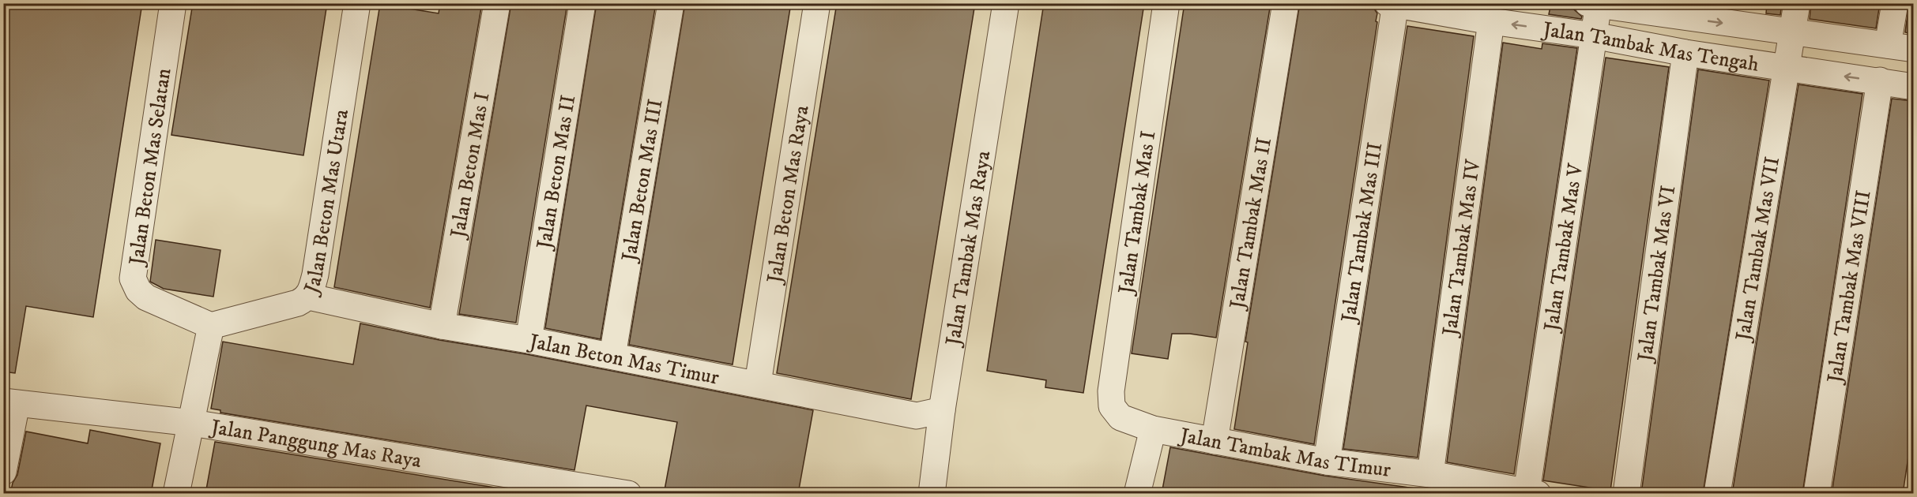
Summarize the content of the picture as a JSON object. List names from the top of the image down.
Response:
{
  "streets": {
    "street": [
      "Jalan Tambak Mas Tengah",
      "Jalan Beton Mas I",
      "Jalan Beton Mas Selatan",
      "Jalan Beton Mas II",
      "Jalan Beton Mas III",
      "Jalan Beton Mas Raya",
      "Jalan Beton Mas Utara",
      "Jalan Tambak Mas I",
      "Jalan Tambak Mas II",
      "Jalan Tambak Mas III",
      "Jalan Tambak Mas IV",
      "Jalan Tambak Mas V",
      "Jalan Tambak Mas Raya",
      "Jalan Tambak Mas VII",
      "Jalan Tambak Mas VI",
      "Jalan Tambak Mas VIII",
      "Jalan Beton Mas Timur",
      "Jalan Panggung Mas Raya",
      "Jalan Tambak Mas TImur"
    ]
  },
  "crossings": [
    ["Jalan Tambak Mas Tengah", "Jalan Tambak Mas III"],
    ["Jalan Tambak Mas Tengah", "Jalan Tambak Mas IV"],
    ["Jalan Tambak Mas Tengah", "Jalan Tambak Mas V"],
    ["Jalan Tambak Mas Tengah", "Jalan Tambak Mas VII"],
    ["Jalan Tambak Mas Tengah", "Jalan Tambak Mas VI"],
    ["Jalan Tambak Mas Tengah", "Jalan Tambak Mas VIII"],
    ["Jalan Beton Mas I", "Jalan Beton Mas Timur"],
    ["Jalan Beton Mas Selatan", "Jalan Beton Mas Utara"],
    ["Jalan Beton Mas II", "Jalan Beton Mas Timur"],
    ["Jalan Beton Mas III", "Jalan Beton Mas Timur"],
    ["Jalan Beton Mas Raya", "Jalan Beton Mas Timur"],
    ["Jalan Beton Mas Utara", "Jalan Beton Mas Timur"],
    ["Jalan Tambak Mas I", "Jalan Tambak Mas TImur"],
    ["Jalan Tambak Mas II", "Jalan Tambak Mas TImur"],
    ["Jalan Tambak Mas III", "Jalan Tambak Mas TImur"],
    ["Jalan Tambak Mas IV", "Jalan Tambak Mas TImur"],
    ["Jalan Tambak Mas V", "Jalan Tambak Mas TImur"],
    ["Jalan Tambak Mas Raya", "Jalan Beton Mas Timur"]
  ]
}
